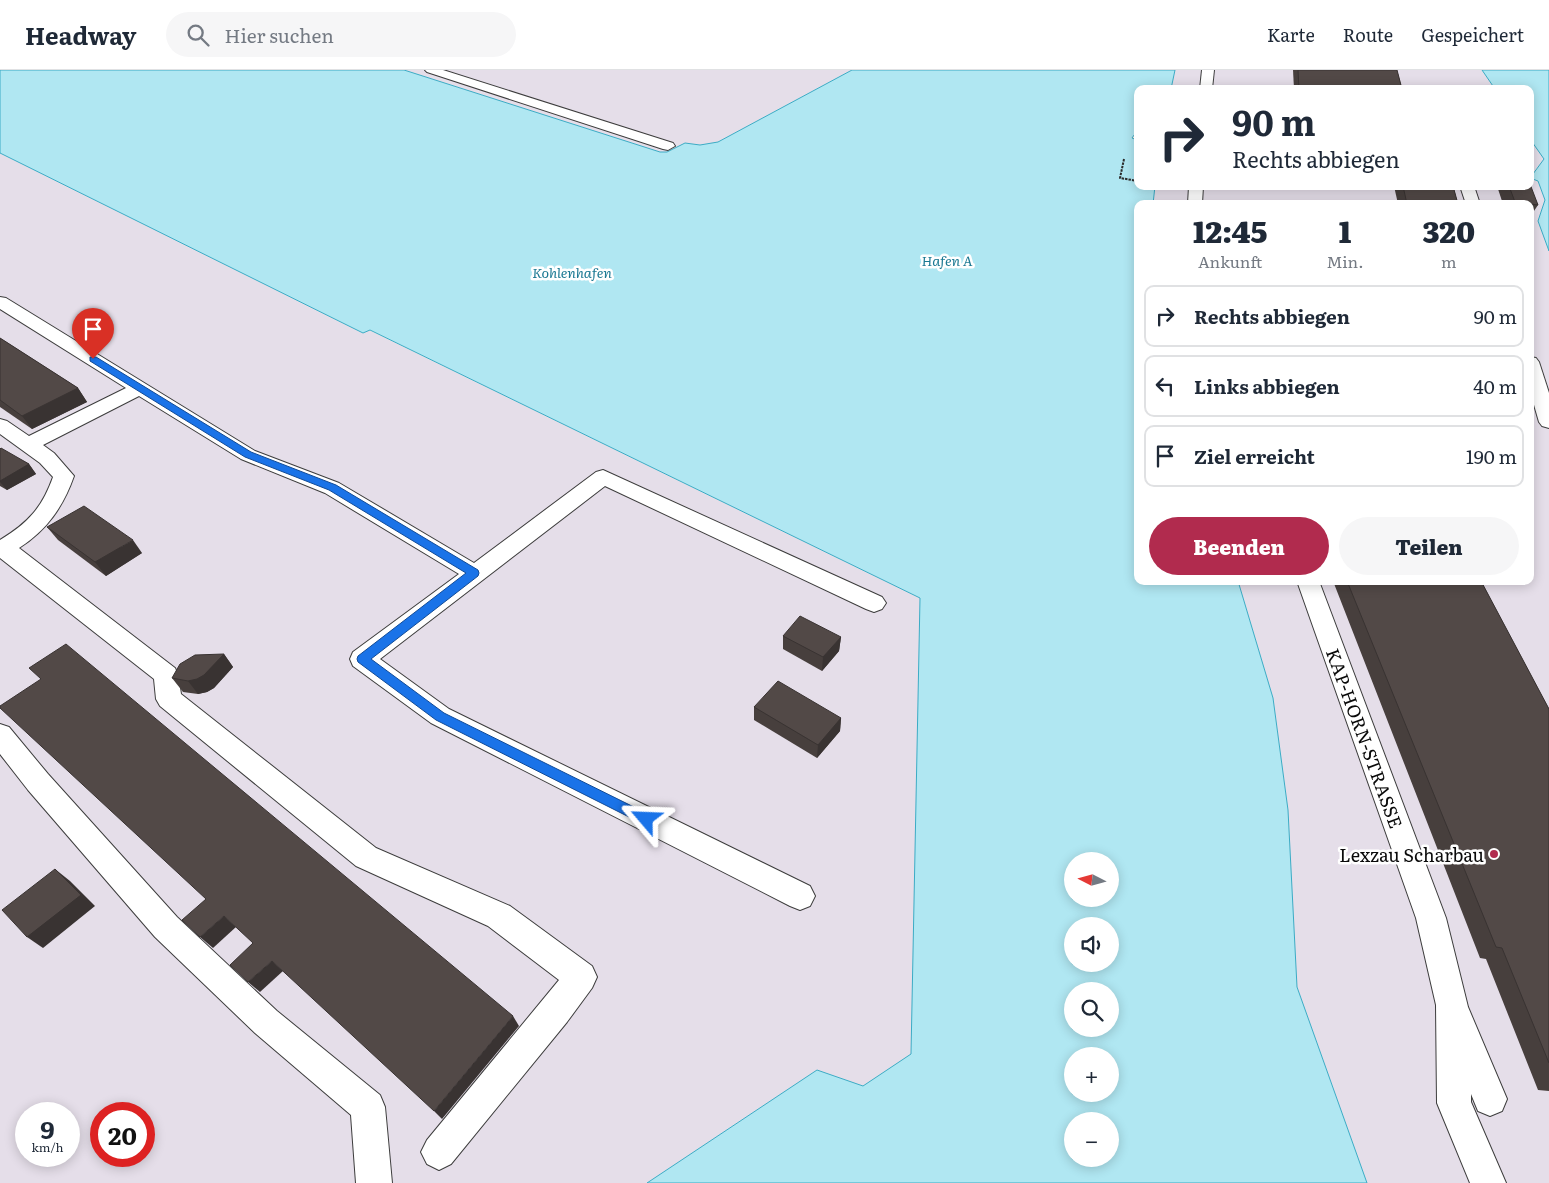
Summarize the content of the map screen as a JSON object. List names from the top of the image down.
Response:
{
  "streets": {
    "street": ["KAP-HORN-STRASSE"]
  },
  "water": ["Hafen A", "Kohlenhafen"],
  "places": ["Lexzau Scharbau"],
  "north": "left",
  "page": {
    "header": "Headway",
    "search": "Hier suchen",
    "nav": ["Karte", "Route", "Gespeichert"],
    "turn": ["90 m", "Rechts abbiegen"],
    "eta": [
      "12:45",
      "Ankunft",
      "1",
      "Min.",
      "320",
      "m"
    ],
    "list": [
      {
        "name": "Rechts abbiegen",
        "value": "90 m"
      },
      {
        "name": "Links abbiegen",
        "value": "40 m"
      },
      {
        "name": "Ziel erreicht",
        "value": "190 m"
      }
    ],
    "buttons": ["Beenden", "Teilen"],
    "map_buttons": ["+", "−"],
    "speed": "9 km/h",
    "limit": "20"
  }
}
